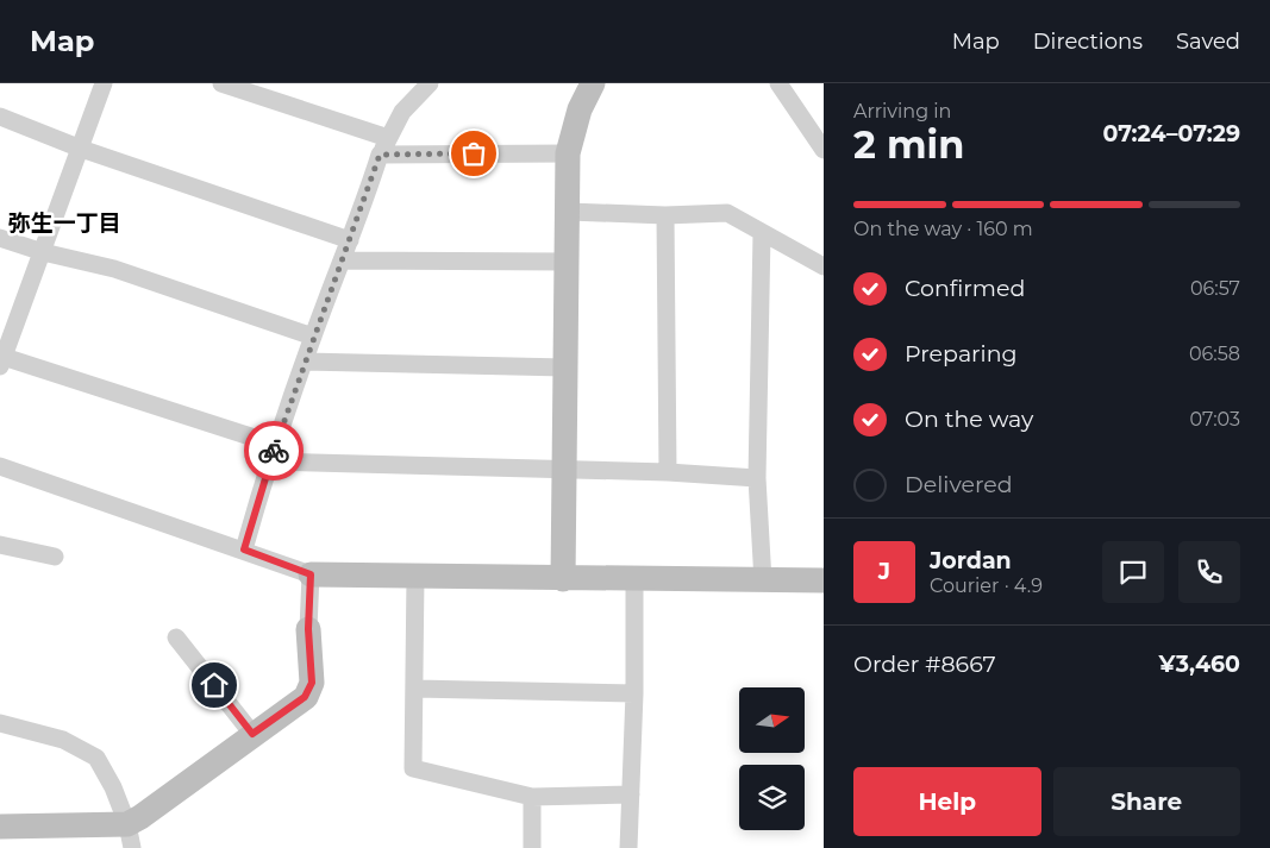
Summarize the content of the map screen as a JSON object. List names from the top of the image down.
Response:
{
  "districts": ["弥生一丁目"],
  "north": "right",
  "page": {
    "header": "Map",
    "nav": ["Map", "Directions", "Saved"],
    "heading": ["2 min", "Arriving in", "07:24–07:29"],
    "panel": [
      "Jordan",
      "Courier · 4.9",
      "Order #8667",
      "¥3,460"
    ],
    "bar": "On the way · 160 m",
    "list": [
      ["Confirmed", "06:57"],
      ["Preparing", "06:58"],
      ["On the way", "07:03"],
      "Delivered"
    ],
    "round": "J",
    "buttons": ["Help", "Share"]
  }
}
